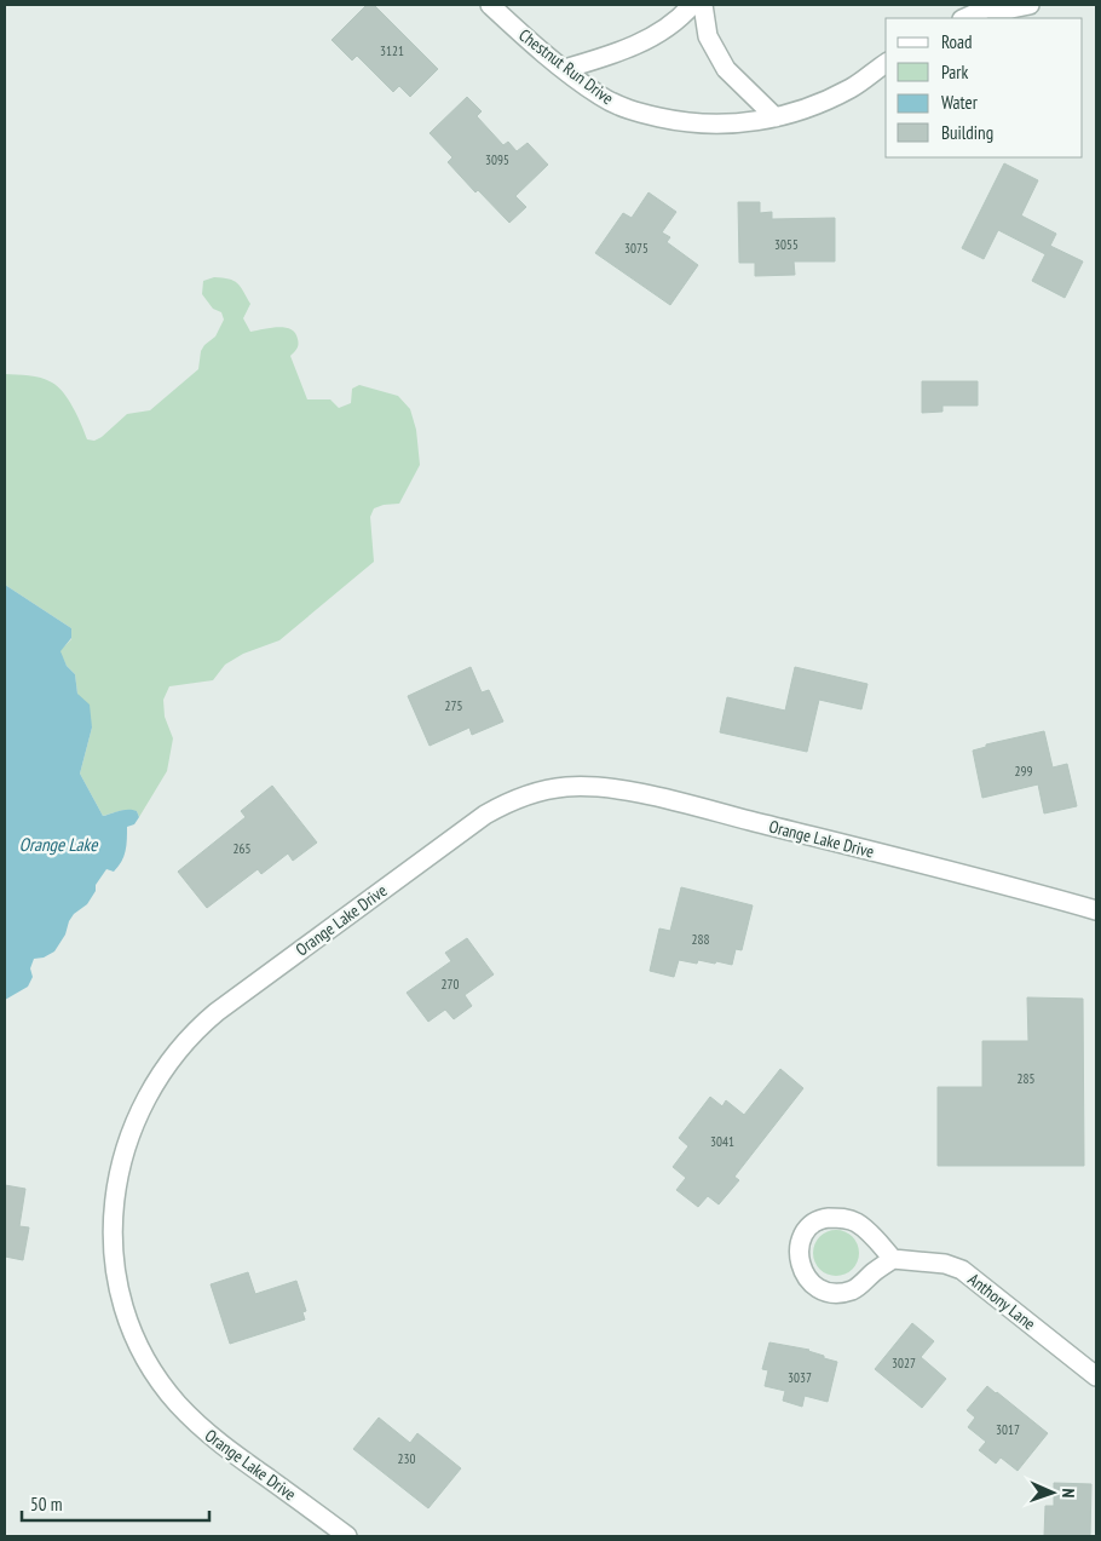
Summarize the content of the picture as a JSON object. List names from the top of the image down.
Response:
{
  "streets": {
    "street": ["Chestnut Run Drive", "Orange Lake Drive", "Anthony Lane"]
  },
  "water": ["Orange Lake"],
  "house_numbers": [
    "3121",
    "3095",
    "3055",
    "3075",
    "275",
    "299",
    "265",
    "288",
    "270",
    "285",
    "3041",
    "3027",
    "3037",
    "3017",
    "230"
  ],
  "legend": [
    "Road",
    "Park",
    "Water",
    "Building"
  ],
  "scale_bar": "50 m",
  "north": "right"
}
